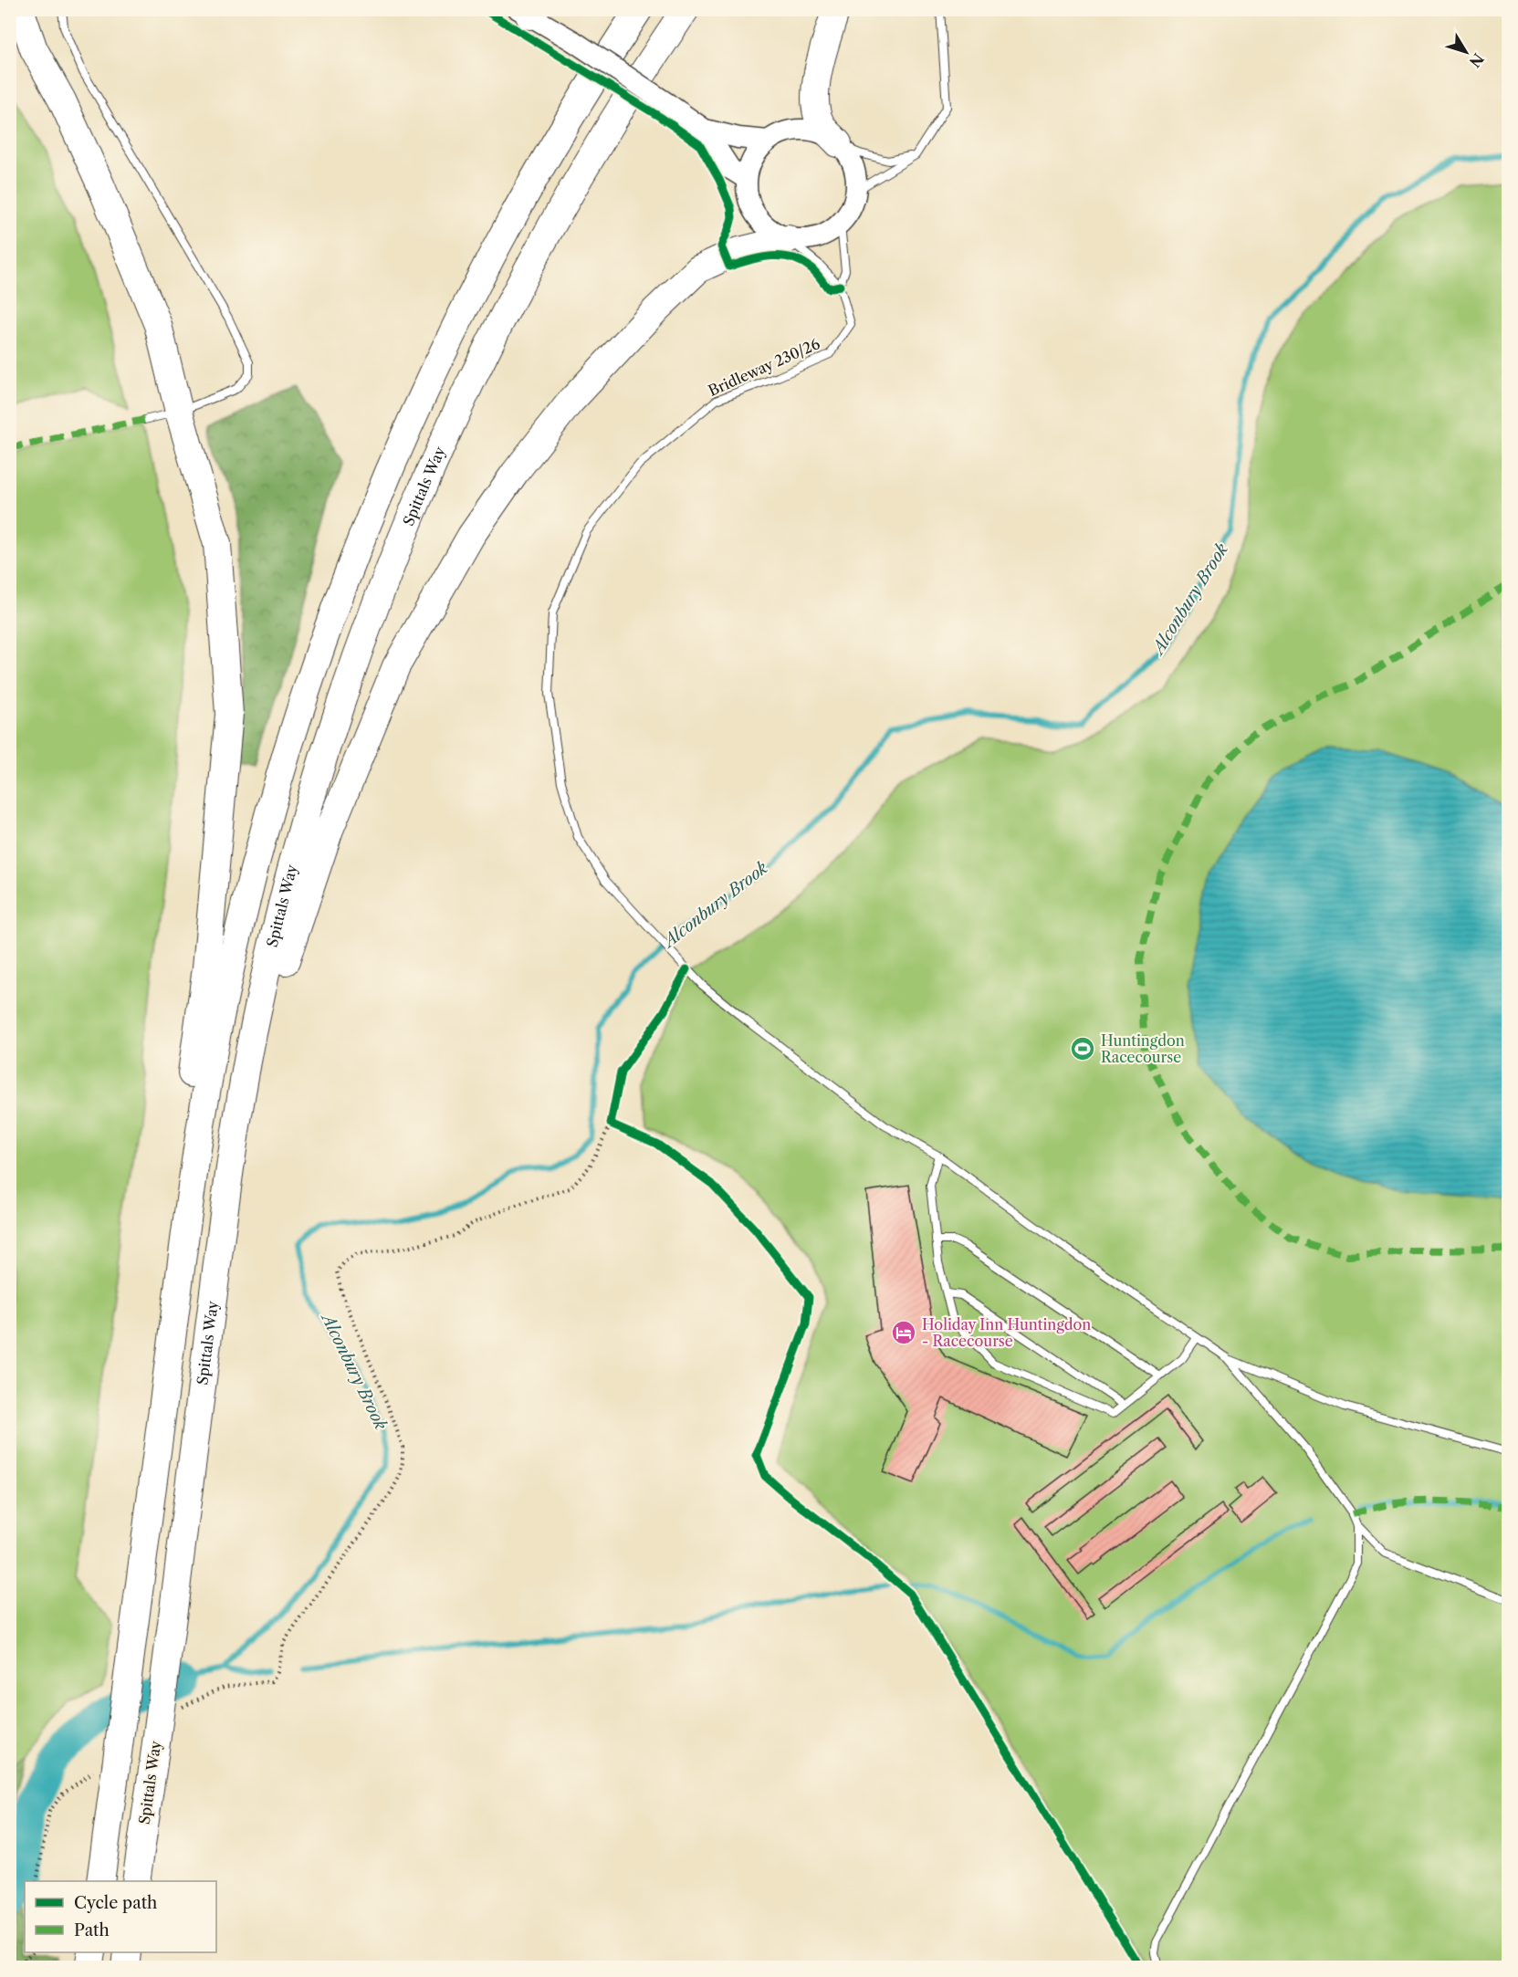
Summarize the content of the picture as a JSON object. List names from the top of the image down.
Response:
{
  "streets": {
    "highway": ["Spittals Way"],
    "lane": ["Bridleway 230/26"]
  },
  "water": ["Alconbury Brook"],
  "places": {
    "sports": ["Huntingdon Racecourse"],
    "hotel": ["Holiday Inn Huntingdon - Racecourse"]
  },
  "legend": ["Cycle path", "Path"],
  "north": "bottom right"
}
